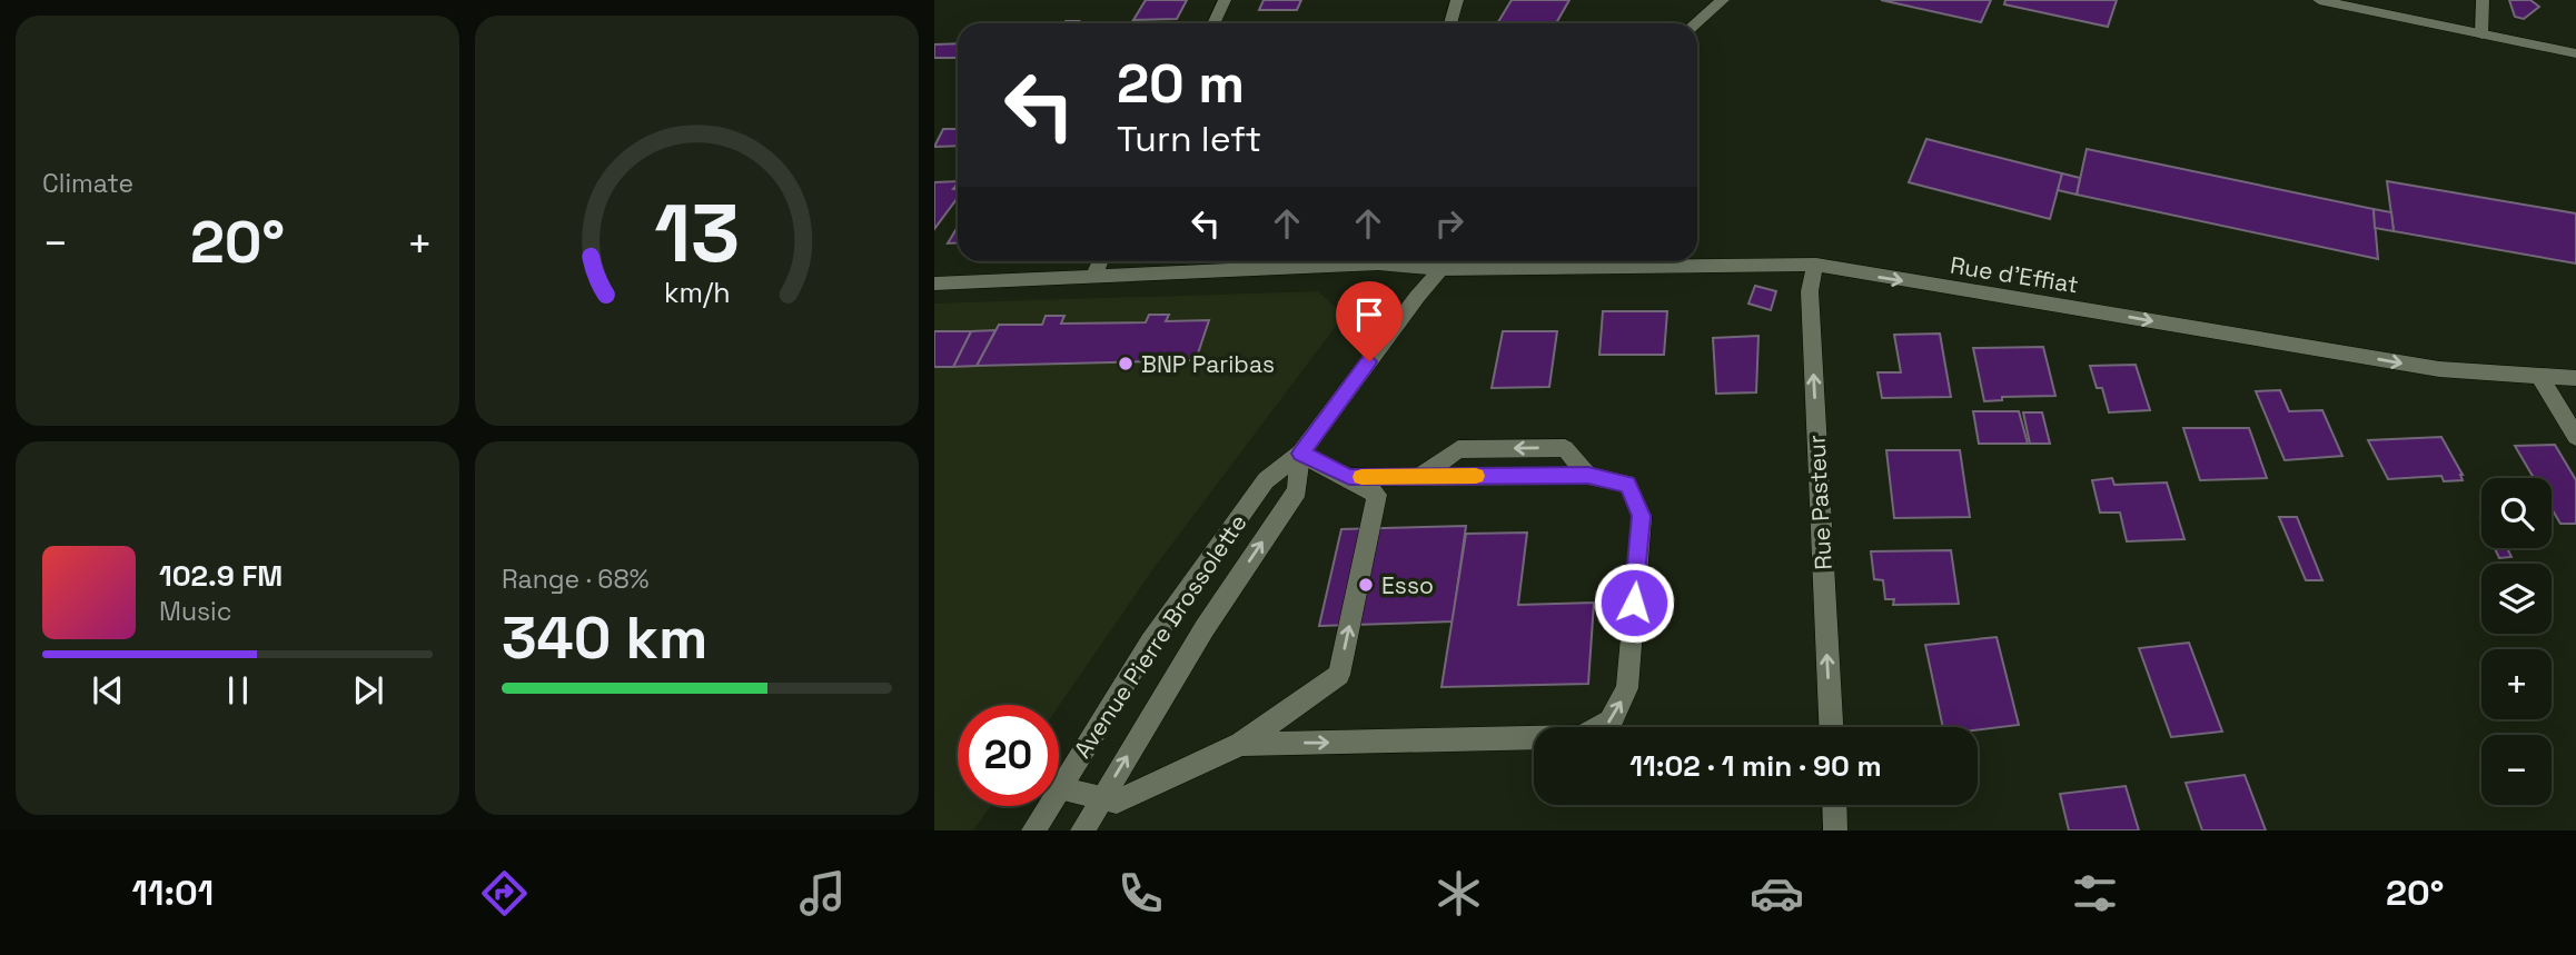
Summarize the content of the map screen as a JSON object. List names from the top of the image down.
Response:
{
  "streets": {
    "street": ["Rue d'Effiat", "Rue Pasteur", "Avenue Pierre Brossolette"]
  },
  "crossings": [
    ["Rue d'Effiat", "Rue Pasteur"],
    ["Rue d'Effiat", "Avenue Pierre Brossolette"]
  ],
  "one_way": ["Rue d'Effiat", "Rue Pasteur"],
  "places": ["BNP Paribas", "Esso"],
  "page": {
    "tile": [
      "Climate",
      ["Range · 68%", "340 km"]
    ],
    "turn": ["20 m", "Turn left"],
    "heat": ["−", "20°", "+"],
    "map_buttons": ["+", "−"],
    "song": ["102.9 FM", "Music"],
    "limit": "20",
    "trip": "11:02 · 1 min · 90 m",
    "tabs": ["11:01", "20°"],
    "gauge": ["13", "km/h"]
  }
}
